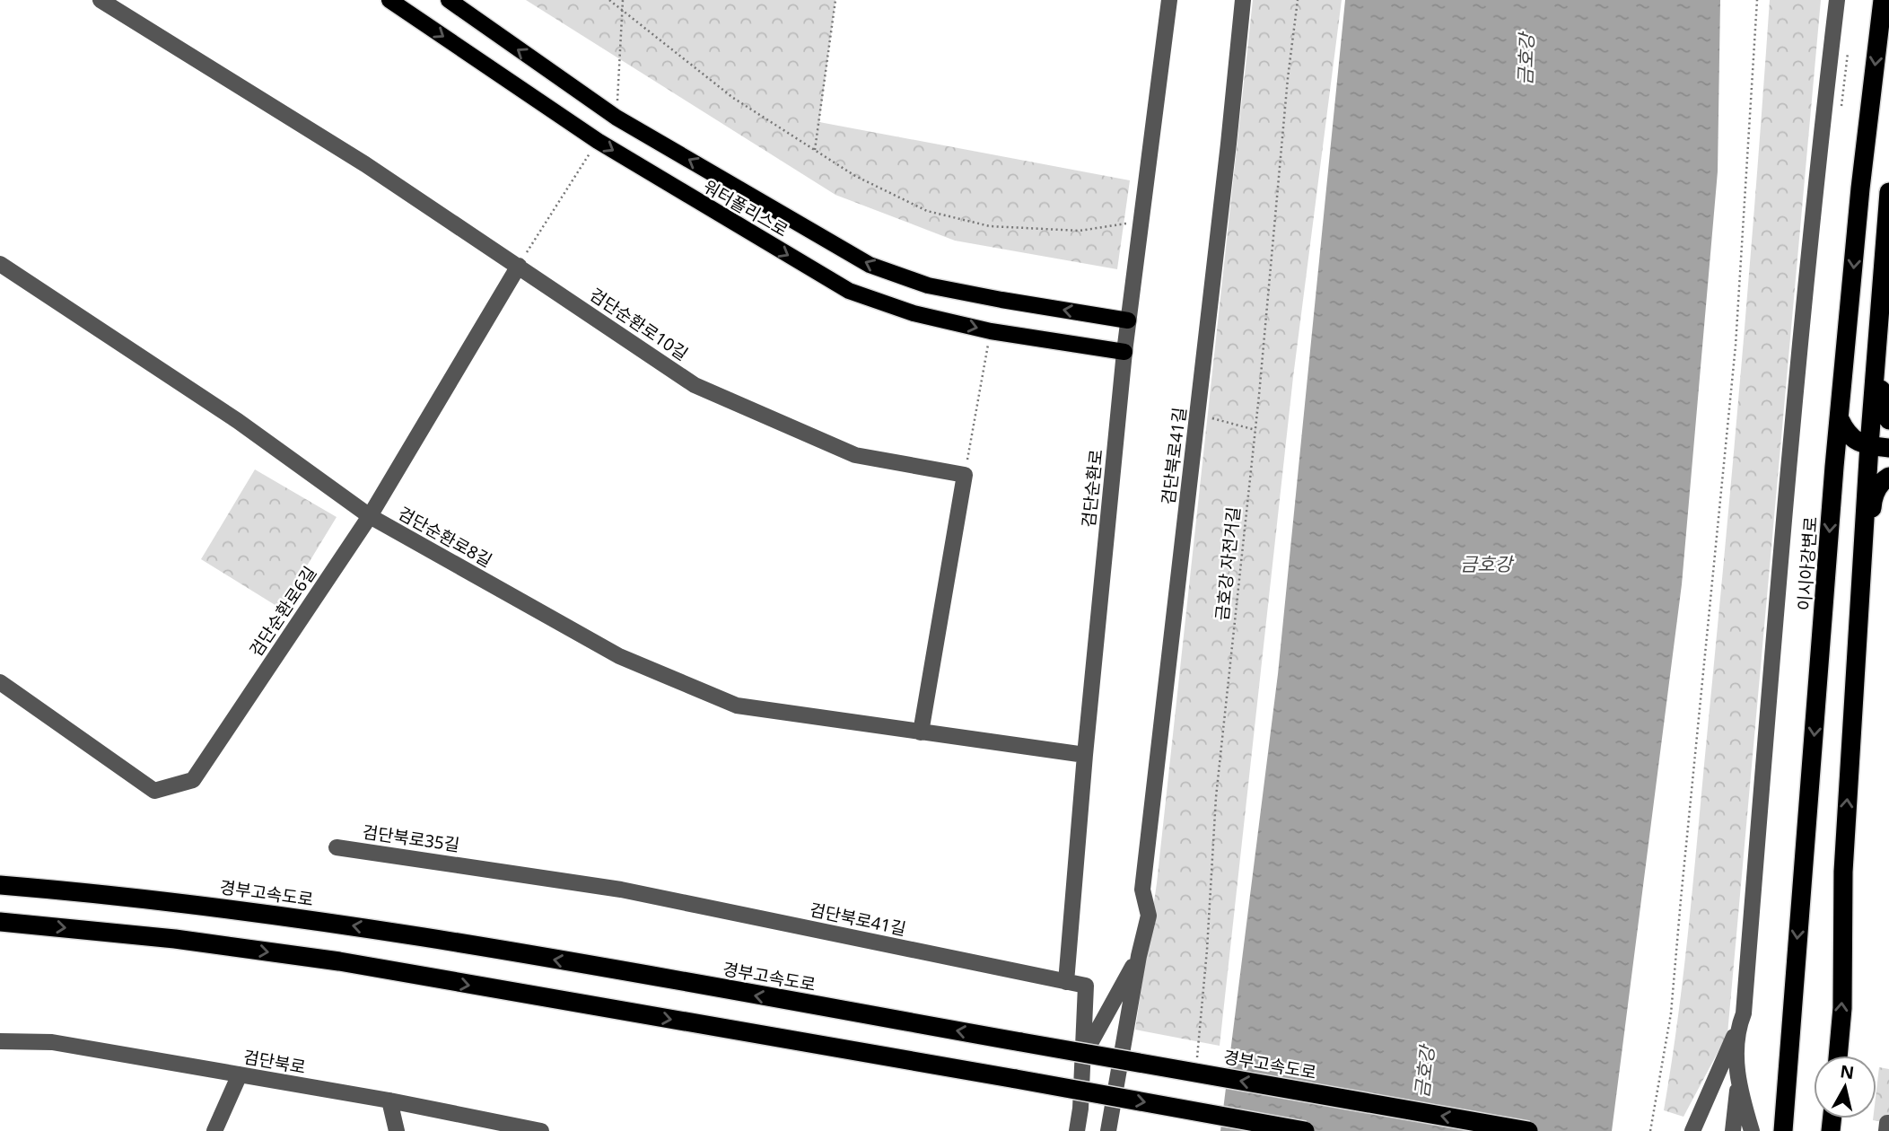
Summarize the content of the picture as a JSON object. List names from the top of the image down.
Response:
{
  "streets": {
    "highway": ["이시아강변로", "경부고속도로"],
    "main road": ["워터폴리스로"],
    "street": [
      "검단순환로10길",
      "검단북로41길",
      "검단순환로",
      "검단순환로8길",
      "검단순환로6길",
      "검단북로35길",
      "검단북로"
    ],
    "path": ["금호강 자전거길"]
  },
  "crossings": [
    ["워터폴리스로", "검단순환로"],
    ["검단순환로10길", "검단순환로6길"],
    ["검단북로41길", "검단순환로"],
    ["검단북로41길", "검단북로35길"],
    ["검단순환로", "검단순환로8길"],
    ["검단순환로8길", "검단순환로6길"]
  ],
  "water": ["금호강"],
  "north": "top"
}
